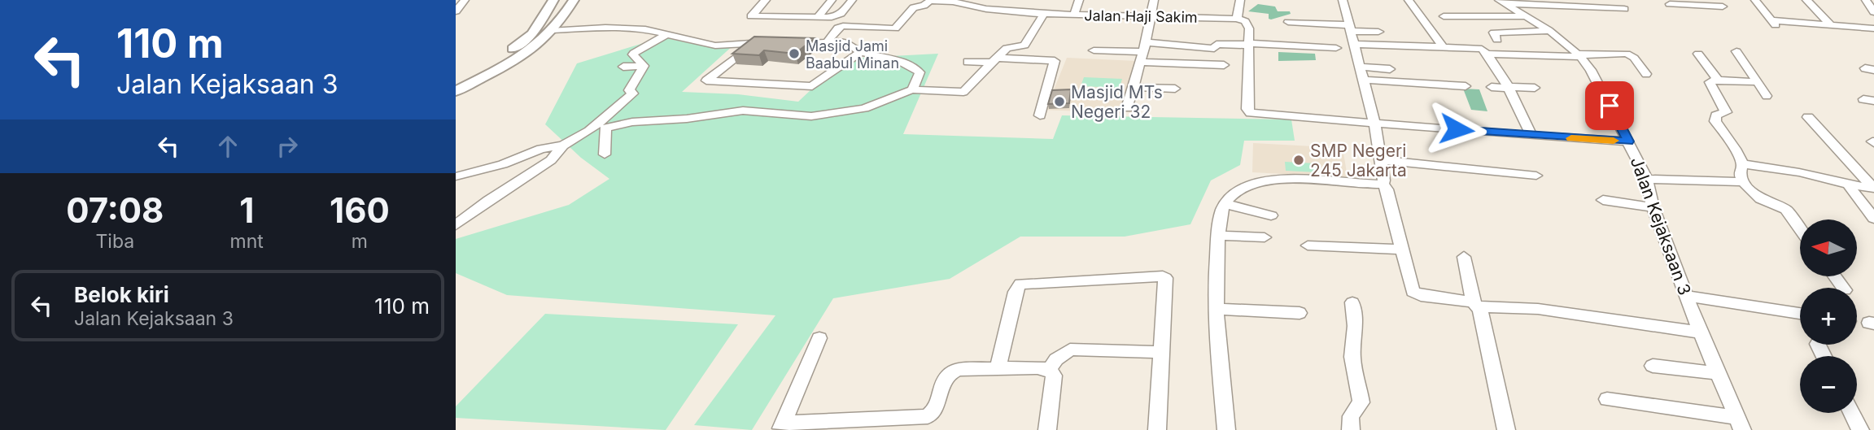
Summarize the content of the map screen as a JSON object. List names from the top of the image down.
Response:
{
  "streets": {
    "street": ["Jalan Haji Sakim", "Jalan Kejaksaan 3"]
  },
  "places": ["Masjid Jami Baabul Minan", "Masjid MTs Negeri 32", "SMP Negeri 245 Jakarta"],
  "north": "left",
  "page": {
    "turn": ["110 m", "Jalan Kejaksaan 3"],
    "eta": [
      "07:08",
      "Tiba",
      "1",
      "mnt",
      "160",
      "m"
    ],
    "map_buttons": ["+", "−"],
    "list": [
      {
        "name": "Belok kiri",
        "note": "Jalan Kejaksaan 3",
        "value": "110 m"
      }
    ]
  }
}
